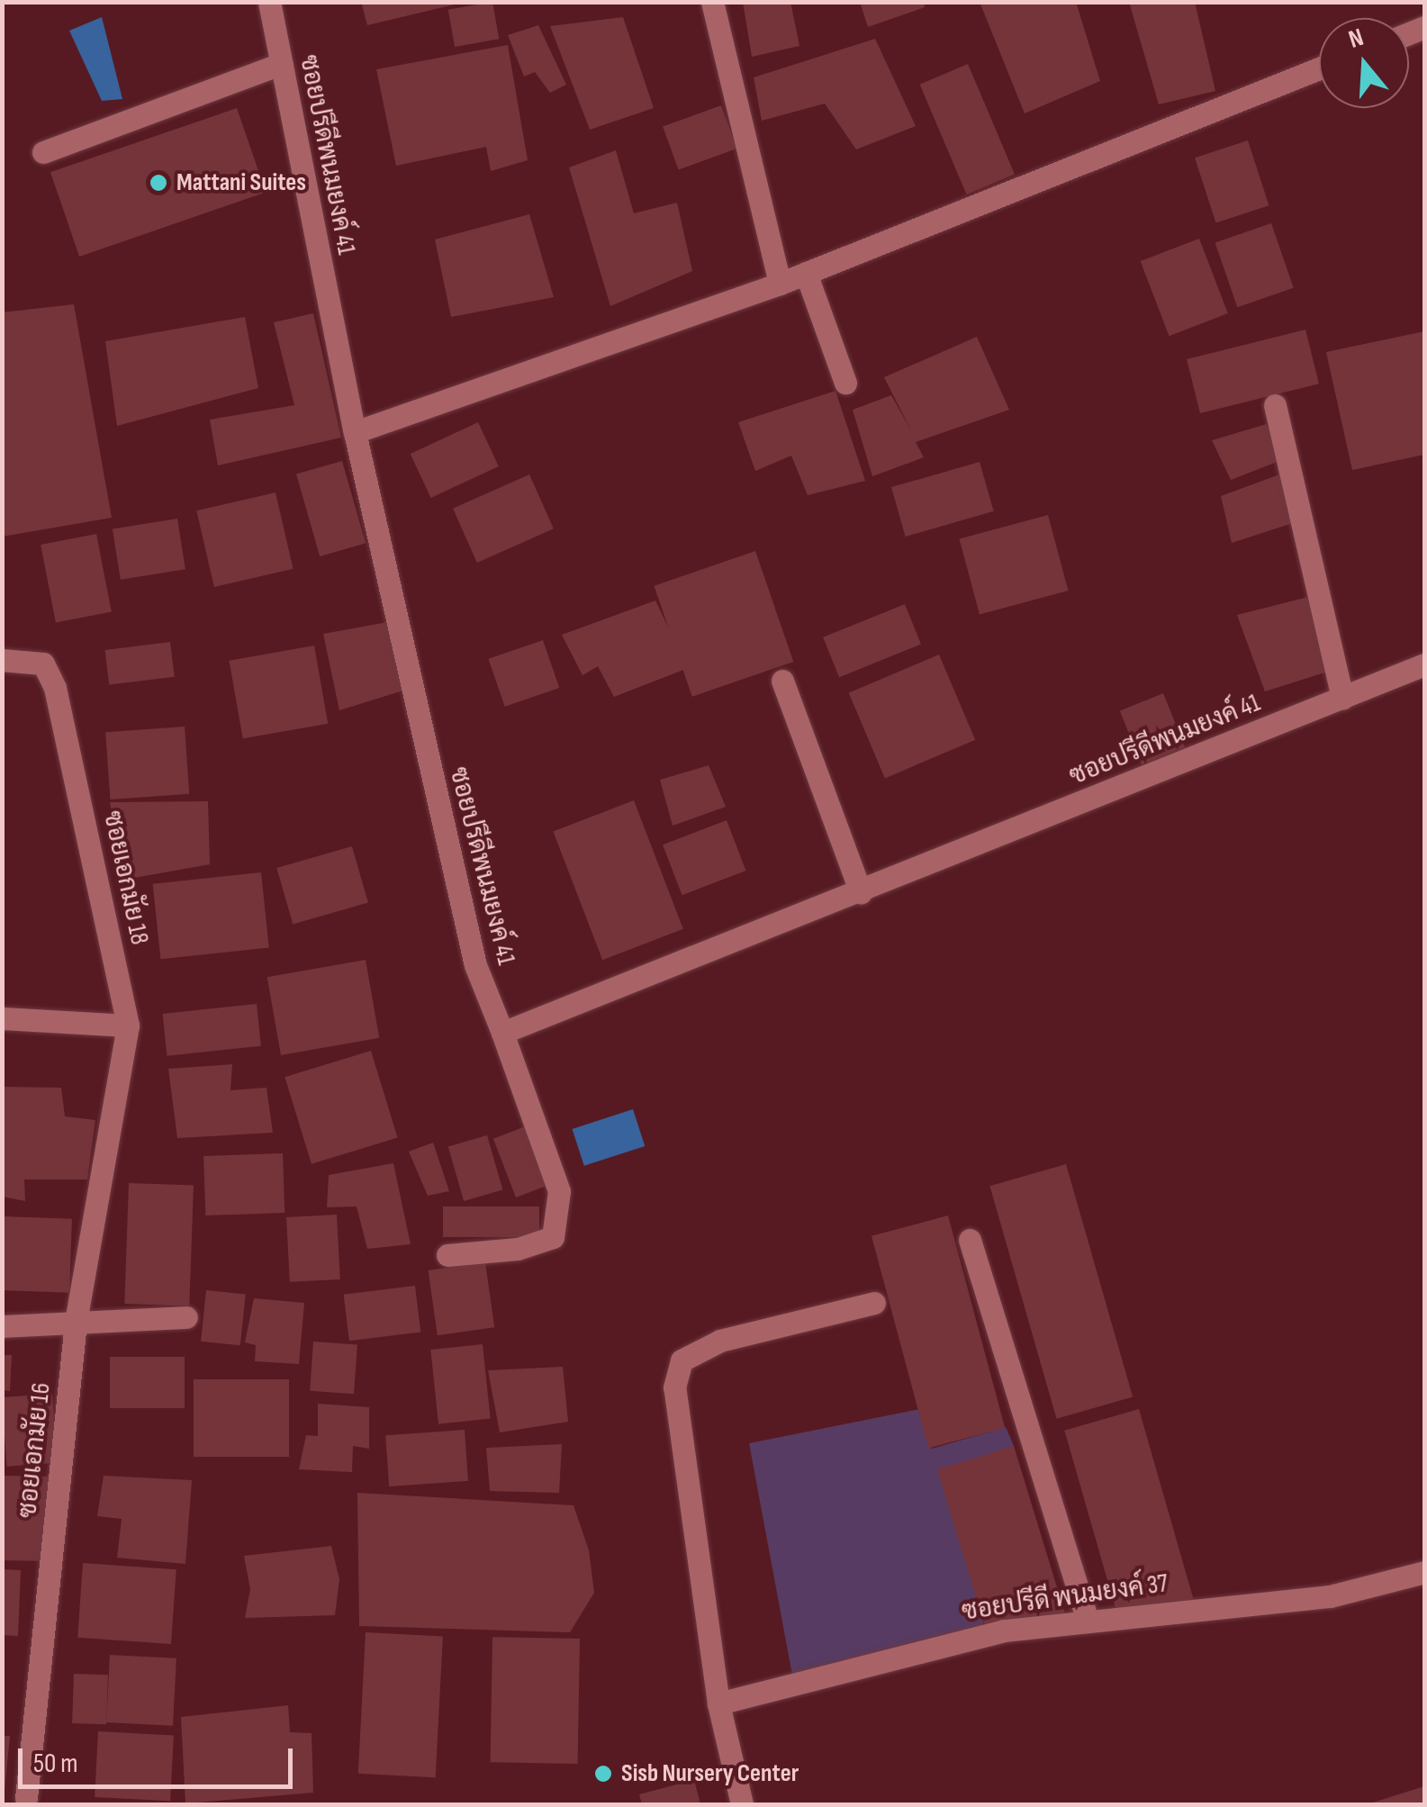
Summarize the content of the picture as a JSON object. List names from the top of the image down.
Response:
{
  "streets": {
    "street": [
      "ซอยปรีดีพนมยงค์ 41",
      "ซอยเอกมัย 18",
      "ซอยเอกมัย 16",
      "ซอยปรีดี พนมยงค์ 37"
    ]
  },
  "crossings": [
    ["ซอยเอกมัย 18", "ซอยเอกมัย 16"]
  ],
  "places": ["Mattani Suites", "Sisb Nursery Center"],
  "scale_bar": "50 m",
  "north": "top"
}
